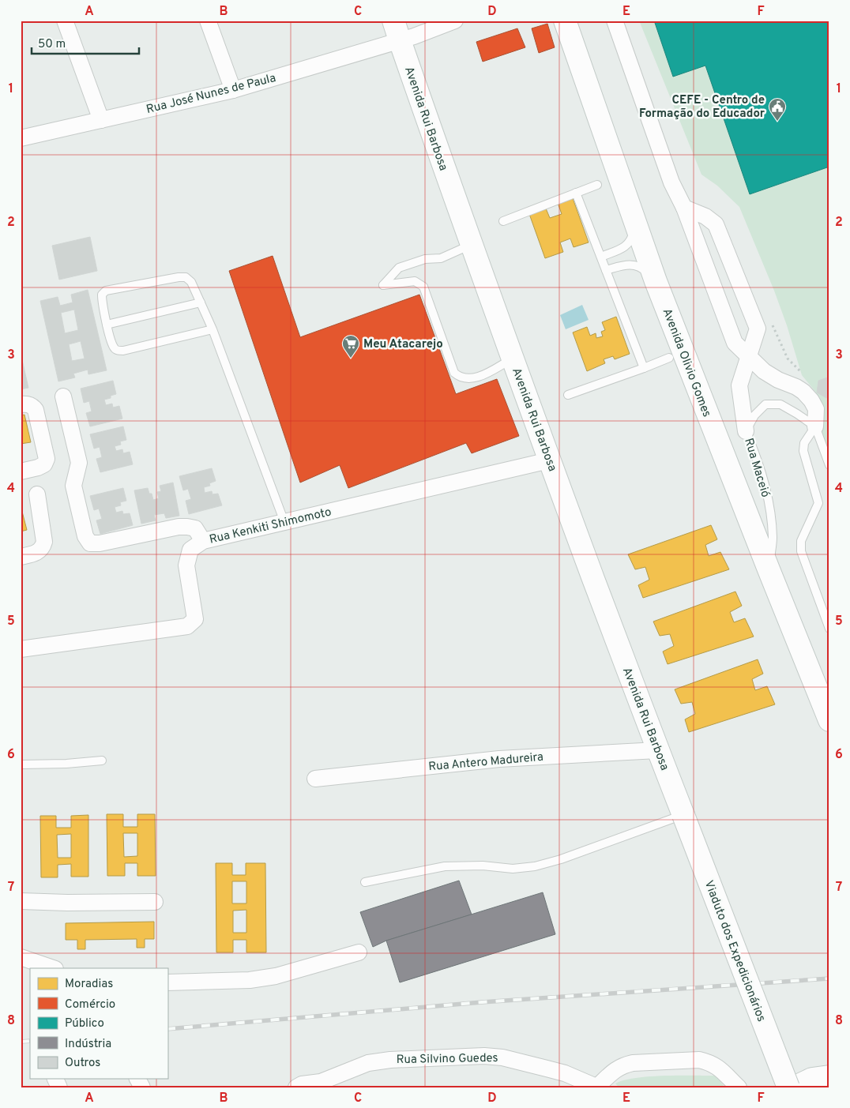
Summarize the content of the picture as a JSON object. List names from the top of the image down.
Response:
{
  "streets": {
    "main road": ["Avenida Rui Barbosa", "Avenida Olivio Gomes", "Viaduto dos Expedicionários"],
    "street": [
      "Rua José Nunes de Paula",
      "Rua Kenkiti Shimomoto",
      "Rua Antero Madureira",
      "Rua Silvino Guedes"
    ],
    "lane": ["Rua Maceió"]
  },
  "crossings": [
    ["Rua José Nunes de Paula", "Avenida Rui Barbosa"],
    ["Avenida Rui Barbosa", "Rua Kenkiti Shimomoto"],
    ["Avenida Rui Barbosa", "Rua Antero Madureira"],
    ["Avenida Rui Barbosa", "Viaduto dos Expedicionários"],
    ["Avenida Olivio Gomes", "Rua Maceió"]
  ],
  "places": {
    "public building": ["CEFE - Centro de Formação do Educador"],
    "supermarket": ["Meu Atacarejo"]
  },
  "legend": [
    "Moradias",
    "Comércio",
    "Público",
    "Indústria",
    "Outros"
  ],
  "scale_bar": "50 m",
  "grid": {
    "columns": [
      "A",
      "B",
      "C",
      "D",
      "E",
      "F"
    ],
    "rows": [
      "1",
      "2",
      "3",
      "4",
      "5",
      "6",
      "7",
      "8"
    ]
  }
}
